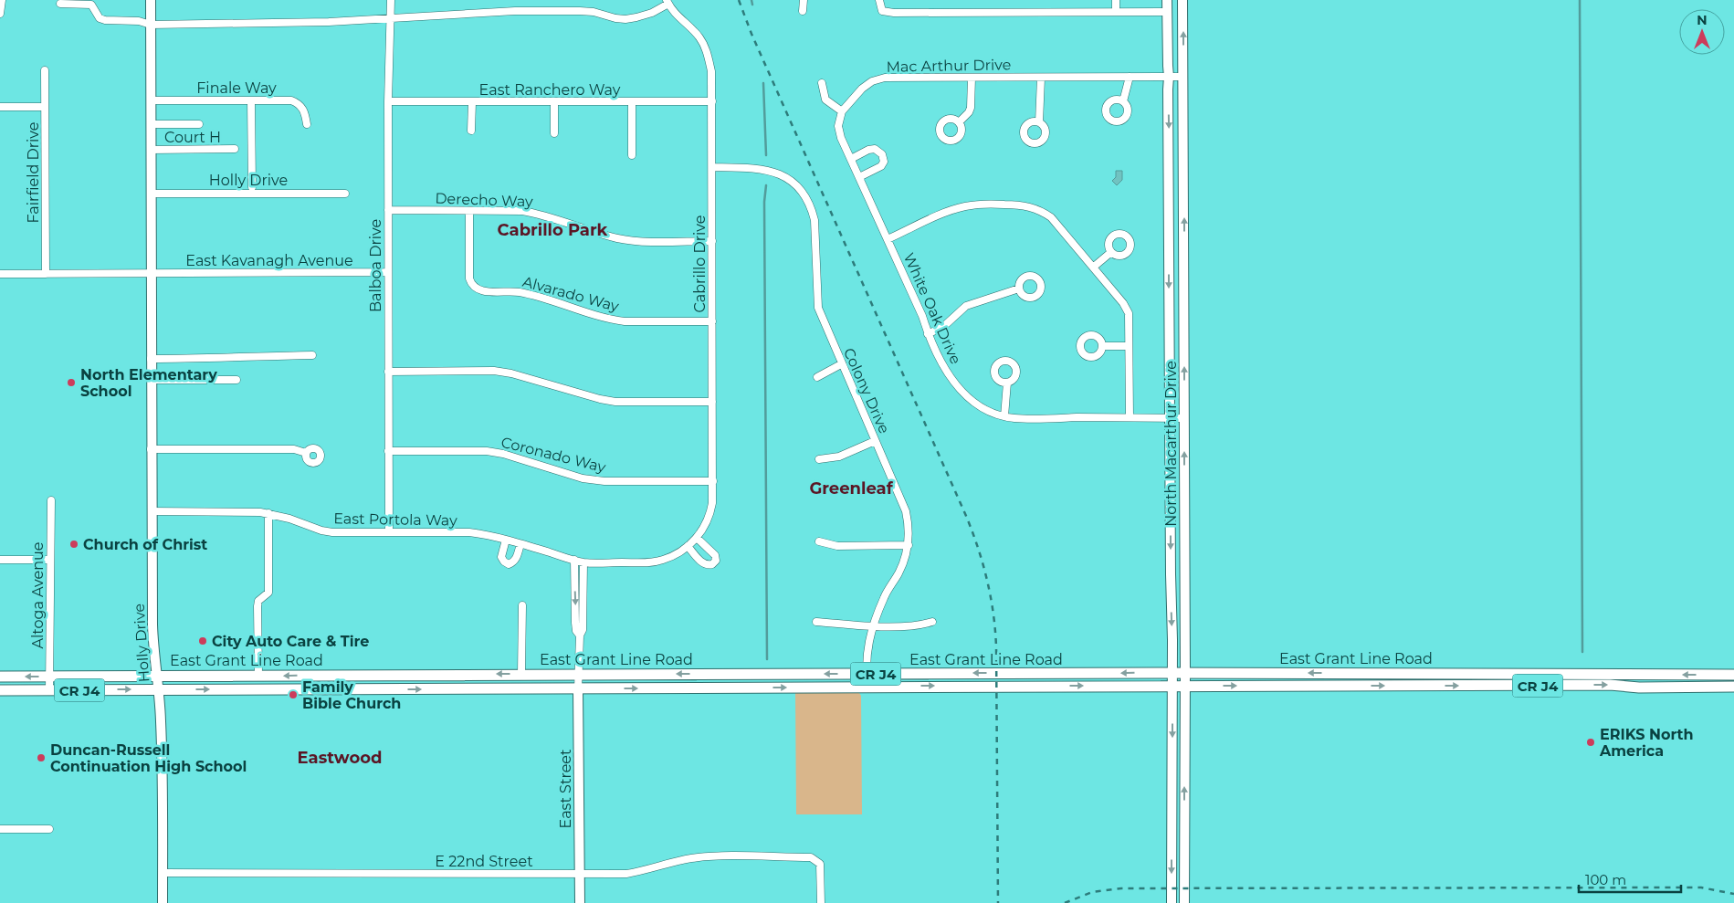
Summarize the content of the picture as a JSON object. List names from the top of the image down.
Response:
{
  "streets": {
    "main road": [
      "Holly Drive",
      "North Macarthur Drive",
      "East Grant Line Road",
      "CR J4",
      "East Street"
    ],
    "street": [
      "Mac Arthur Drive",
      "Finale Way",
      "East Ranchero Way",
      "Court H",
      "Fairfield Drive",
      "Derecho Way",
      "East Kavanagh Avenue",
      "Cabrillo Drive",
      "Balboa Drive",
      "Alvarado Way",
      "White Oak Drive",
      "Colony Drive",
      "Coronado Way",
      "East Portola Way",
      "Altoga Avenue",
      "E 22nd Street"
    ]
  },
  "crossings": [
    ["Mac Arthur Drive", "White Oak Drive"],
    ["Mac Arthur Drive", "North Macarthur Drive"],
    ["Finale Way", "Holly Drive"],
    ["East Ranchero Way", "Cabrillo Drive"],
    ["East Ranchero Way", "Balboa Drive"],
    ["Court H", "Holly Drive"],
    ["Fairfield Drive", "East Kavanagh Avenue"],
    ["Holly Drive", "East Kavanagh Avenue"],
    ["Holly Drive", "East Portola Way"],
    ["Holly Drive", "East Grant Line Road"],
    ["Holly Drive", "CR J4"],
    ["Holly Drive", "E 22nd Street"],
    ["Derecho Way", "Cabrillo Drive"],
    ["Derecho Way", "Balboa Drive"],
    ["Derecho Way", "Alvarado Way"],
    ["East Kavanagh Avenue", "Balboa Drive"],
    ["Cabrillo Drive", "Alvarado Way"],
    ["Cabrillo Drive", "Colony Drive"],
    ["Cabrillo Drive", "Coronado Way"],
    ["Cabrillo Drive", "East Portola Way"],
    ["Balboa Drive", "Coronado Way"],
    ["Balboa Drive", "East Portola Way"],
    ["White Oak Drive", "North Macarthur Drive"],
    ["Colony Drive", "East Grant Line Road"],
    ["North Macarthur Drive", "East Grant Line Road"],
    ["Altoga Avenue", "CR J4"],
    ["East Grant Line Road", "CR J4"],
    ["East Grant Line Road", "East Street"],
    ["East Street", "E 22nd Street"]
  ],
  "districts": ["Cabrillo Park", "Greenleaf", "Eastwood"],
  "places": [
    "North Elementary School",
    "Church of Christ",
    "City Auto Care & Tire",
    "Family Bible Church",
    "ERIKS North America",
    "Duncan-Russell Continuation High School"
  ],
  "scale_bar": "100 m",
  "north": "top"
}
